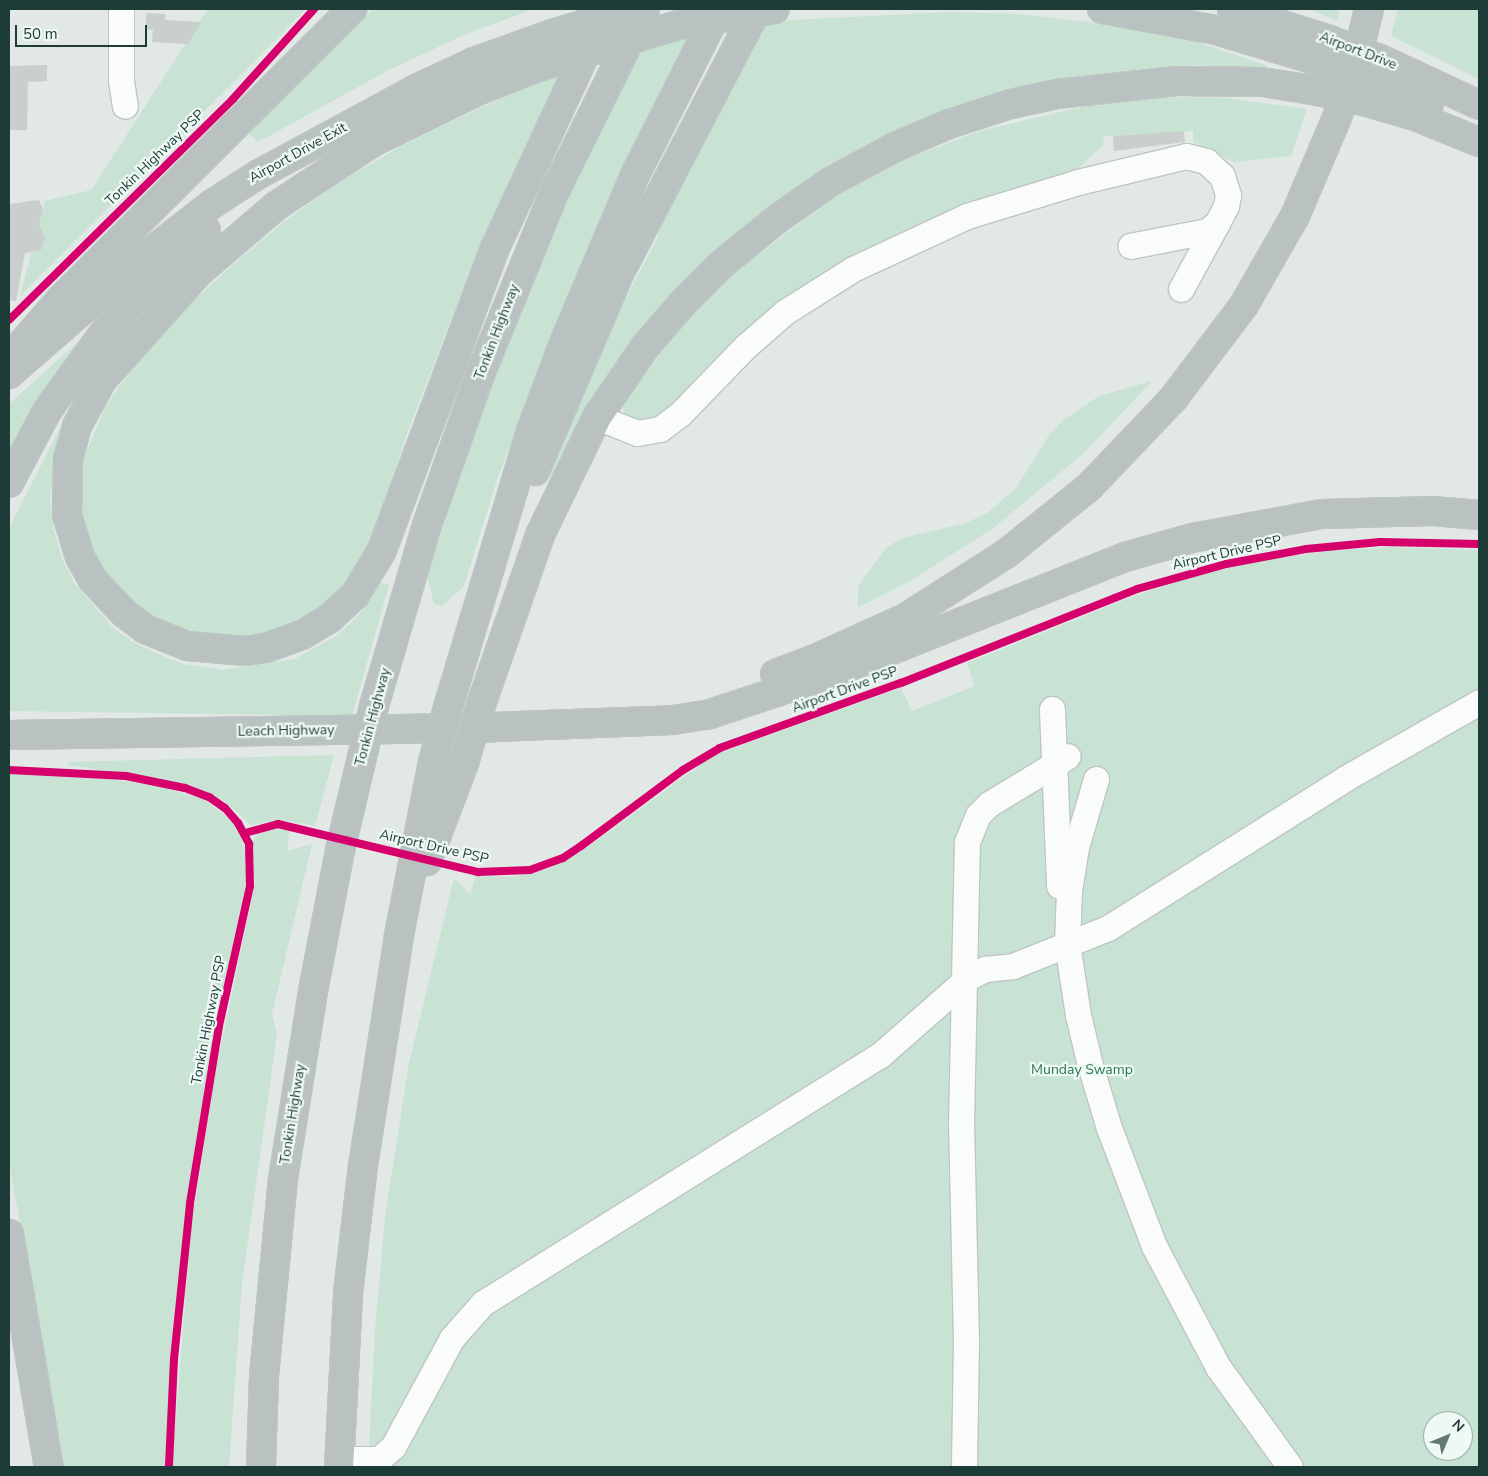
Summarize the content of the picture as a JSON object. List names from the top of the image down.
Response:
{
  "streets": {
    "highway": [
      "Airport Drive",
      "Airport Drive Exit",
      "Tonkin Highway",
      "Leach Highway"
    ],
    "cycle path": ["Tonkin Highway PSP", "Airport Drive PSP"]
  },
  "parks": ["Munday Swamp"],
  "scale_bar": "50 m",
  "north": "top right"
}
